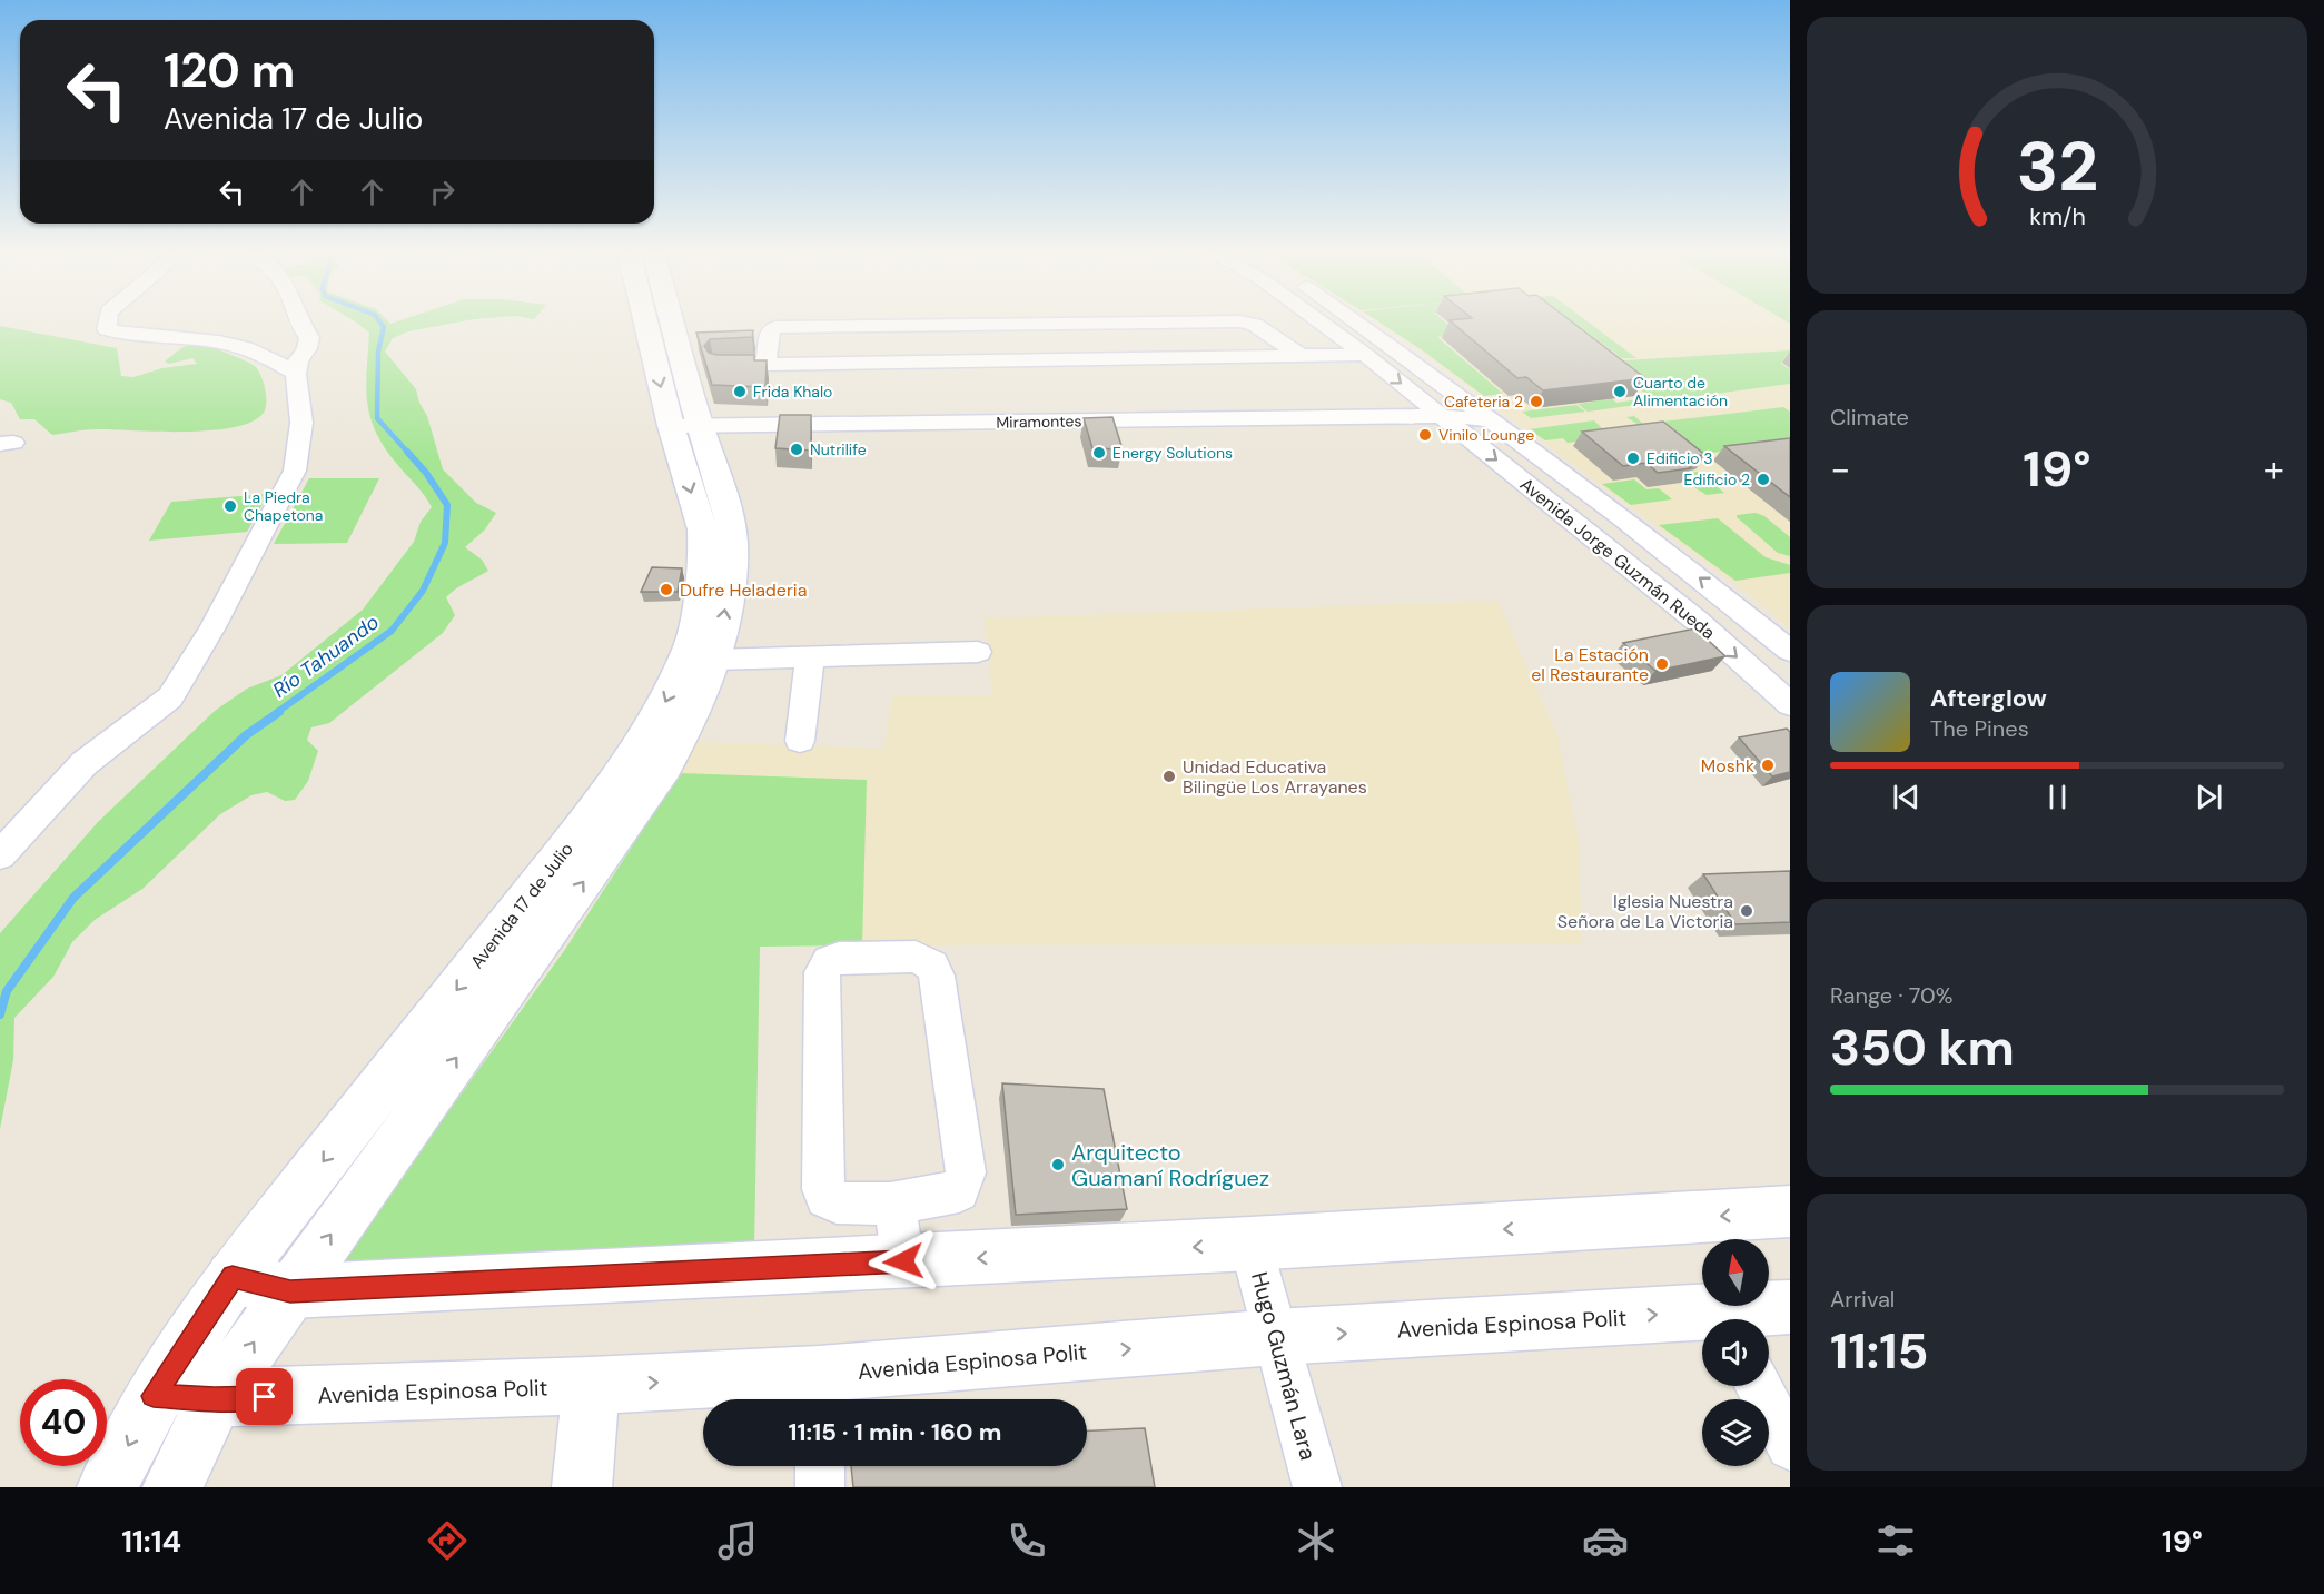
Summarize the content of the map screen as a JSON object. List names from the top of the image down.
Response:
{
  "streets": {
    "main road": ["Avenida 17 de Julio", "Avenida Espinosa Polit"],
    "street": ["Miramontes", "Avenida Jorge Guzmán Rueda", "Hugo Guzmán Lara"]
  },
  "crossings": [
    ["Miramontes", "Avenida Jorge Guzmán Rueda"],
    ["Miramontes", "Avenida 17 de Julio"],
    ["Avenida 17 de Julio", "Avenida Espinosa Polit"],
    ["Avenida Espinosa Polit", "Hugo Guzmán Lara"]
  ],
  "water": ["Río Tahuando"],
  "places": [
    "Frida Khalo",
    "Cuarto de Alimentación",
    "Cafeteria 2",
    "Vinilo Lounge",
    "Nutrilife",
    "Energy Solutions",
    "Edificio 3",
    "Edificio 2",
    "La Piedra Chapetona",
    "Dufre Heladeria",
    "La Estación el Restaurante",
    "Moshk",
    "Unidad Educativa Bilingüe Los Arrayanes",
    "Iglesia Nuestra Señora de La Victoria",
    "Arquitecto Guamaní Rodríguez"
  ],
  "north": "top",
  "page": {
    "turn": ["120 m", "Avenida 17 de Julio"],
    "tile": [
      "Climate",
      ["Range · 70%", "350 km"],
      ["Arrival", "11:15"]
    ],
    "heat": ["−", "19°", "+"],
    "song": ["Afterglow", "The Pines"],
    "limit": "40",
    "trip": "11:15 · 1 min · 160 m",
    "tabs": ["11:14", "19°"],
    "gauge": ["32", "km/h"]
  }
}
